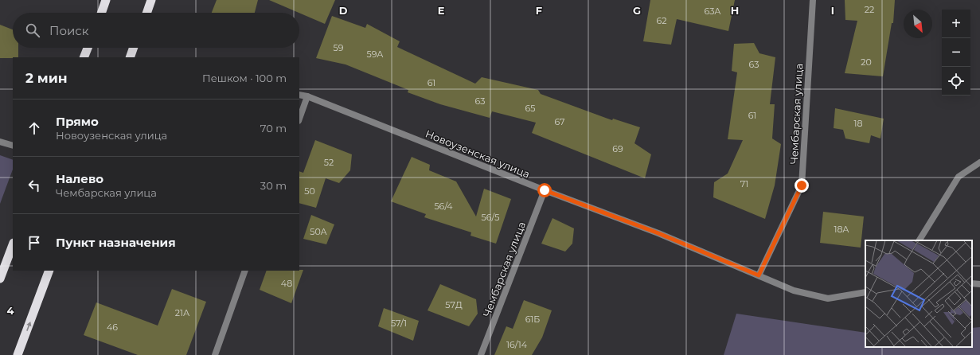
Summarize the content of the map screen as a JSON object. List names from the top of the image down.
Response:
{
  "streets": {
    "street": ["Чембарская улица", "Новоузенская улица"]
  },
  "crossings": [
    ["Чембарская улица", "Новоузенская улица"]
  ],
  "house_numbers": [
    "22",
    "63А",
    "62",
    "59",
    "59А",
    "20",
    "63",
    "61",
    "63",
    "65",
    "61",
    "67",
    "18",
    "69",
    "52",
    "71",
    "50",
    "56/4",
    "56/5",
    "18А",
    "50А",
    "48",
    "57Д",
    "21А",
    "61Б",
    "57/1",
    "46",
    "16/14"
  ],
  "north": "bottom right",
  "page": {
    "map_buttons": ["+", "−"],
    "search": "Поиск",
    "heading": ["2 мин", "Пешком · 100 m"],
    "list": [
      ["Прямо", "Новоузенская улица", "70 m"],
      ["Налево", "Чембарская улица", "30 m"],
      "Пункт назначения"
    ]
  },
  "grid": {
    "columns": [
      "D",
      "E",
      "F",
      "G",
      "H",
      "I"
    ],
    "rows": ["4"]
  }
}
